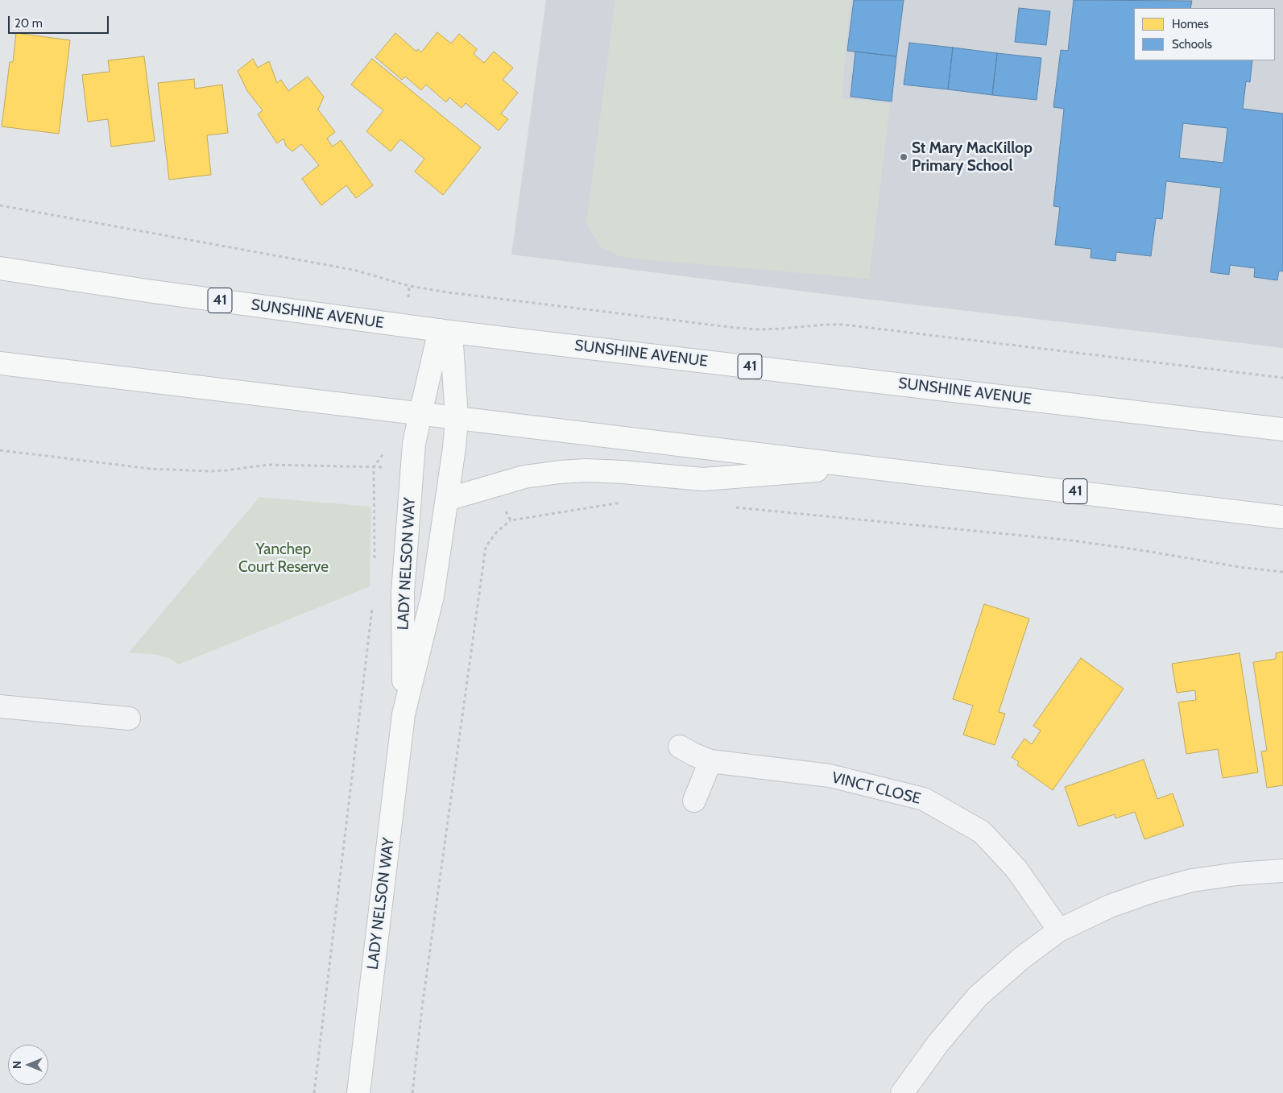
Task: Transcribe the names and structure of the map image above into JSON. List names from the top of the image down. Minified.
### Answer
{"streets":{"main road":["41","SUNSHINE AVENUE","LADY NELSON WAY"],"street":["VINCT CLOSE"]},"crossings":[["41","LADY NELSON WAY"],["SUNSHINE AVENUE","LADY NELSON WAY"]],"parks":["Yanchep Court Reserve"],"places":["St Mary MacKillop Primary School"],"legend":["Homes","Schools"],"scale_bar":"20 m","north":"left"}
